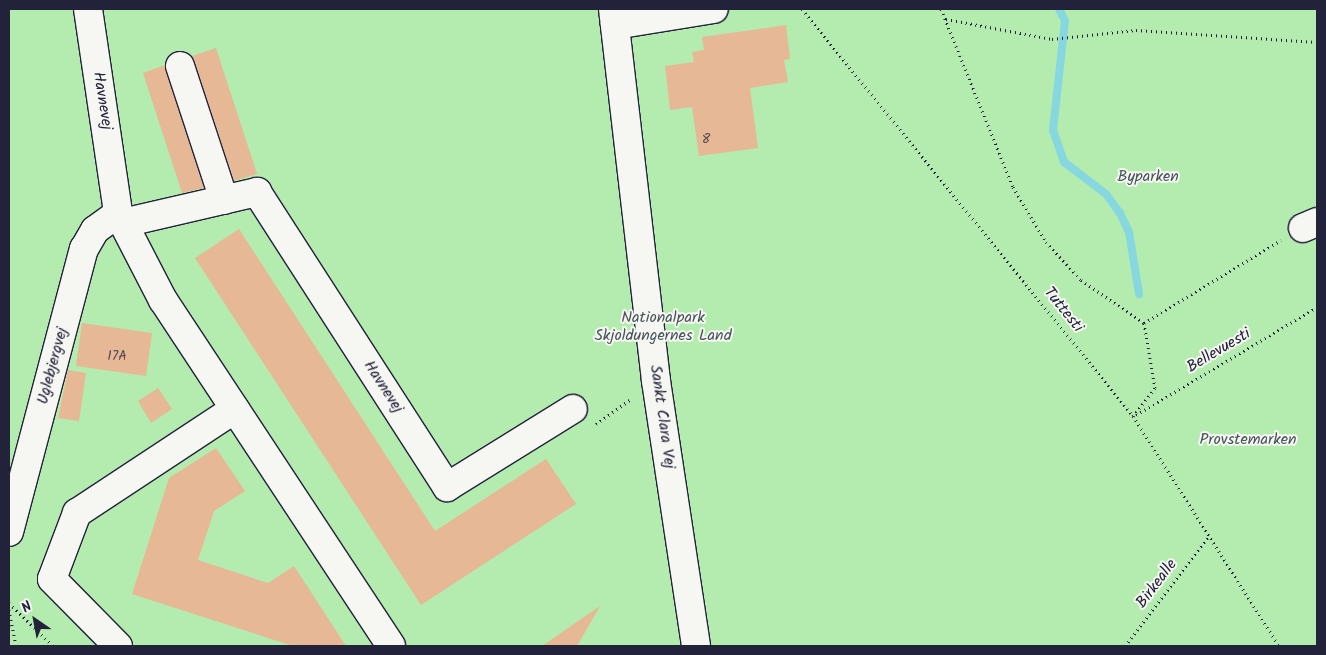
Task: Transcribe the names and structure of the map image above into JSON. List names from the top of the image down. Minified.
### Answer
{"streets":{"street":["Havnevej","Uglebjergvej","Sankt Clara Vej"],"path":["Tuttesti","Bellevuesti","Birkealle"]},"crossings":[["Havnevej","Uglebjergvej"],["Tuttesti","Bellevuesti"],["Tuttesti","Birkealle"]],"parks":["Byparken","Nationalpark Skjoldungernes Land","Provstemarken"],"house_numbers":["8","17A"],"north":"top left"}
